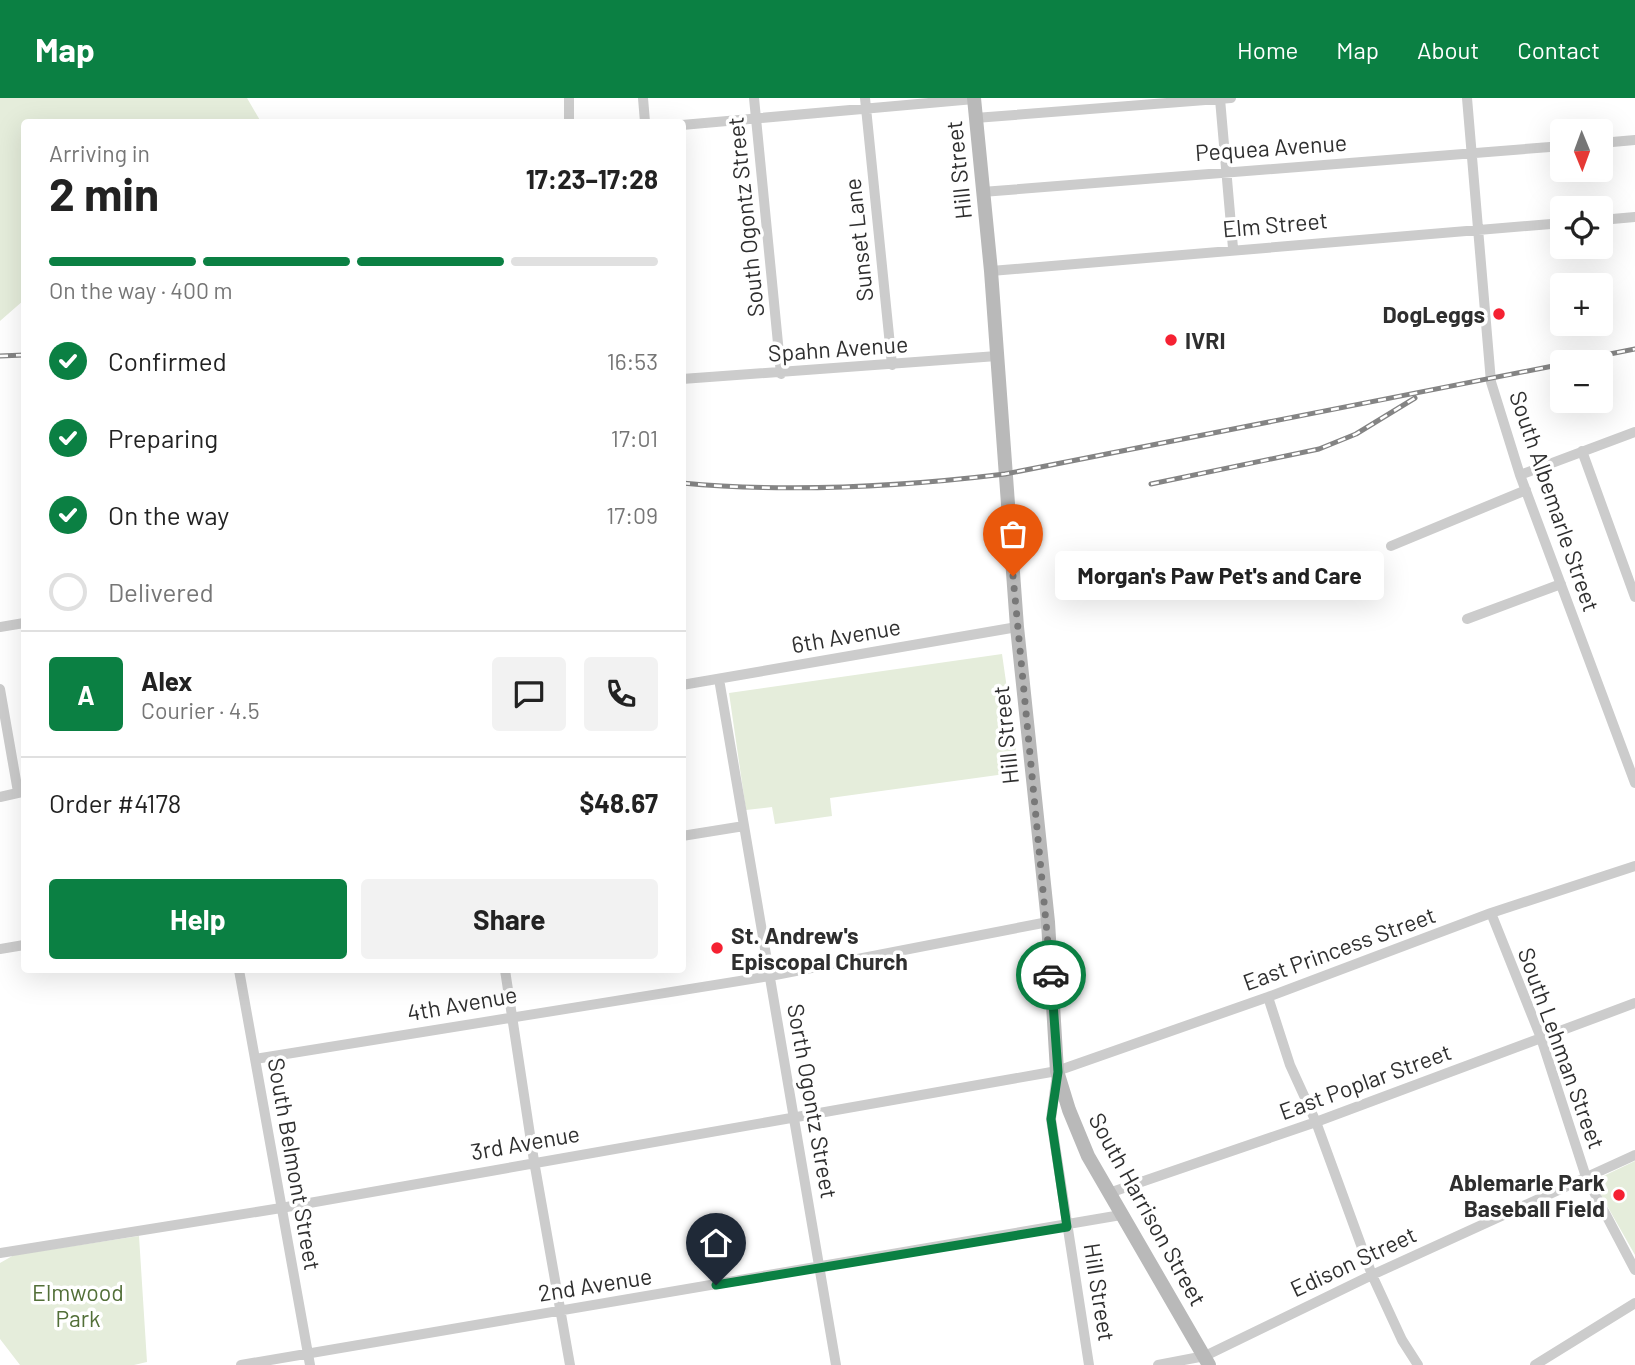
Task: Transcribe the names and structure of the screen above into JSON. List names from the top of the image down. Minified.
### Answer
{"streets":{"main road":["Hill Street","South Harrison Street"],"street":["Pequea Avenue","South Ogontz Street","Elm Street","Sunset Lane","Spahn Avenue","South Albemarle Street","6th Avenue","East Princess Street","4th Avenue","South Lehman Street","East Poplar Street","Sorth Ogontz Street","3rd Avenue","South Belmont Street","Edison Street","2nd Avenue"]},"crossings":[["Pequea Avenue","Hill Street"],["Pequea Avenue","South Albemarle Street"],["Hill Street","Elm Street"],["Hill Street","Spahn Avenue"],["Hill Street","6th Avenue"],["Hill Street","East Princess Street"],["Hill Street","4th Avenue"],["Hill Street","3rd Avenue"],["Hill Street","South Harrison Street"],["Hill Street","2nd Avenue"],["South Ogontz Street","Spahn Avenue"],["Elm Street","South Albemarle Street"],["Sunset Lane","Spahn Avenue"],["6th Avenue","Sorth Ogontz Street"],["East Princess Street","South Lehman Street"],["East Princess Street","3rd Avenue"],["East Princess Street","South Harrison Street"],["4th Avenue","Sorth Ogontz Street"],["4th Avenue","South Belmont Street"],["South Lehman Street","East Poplar Street"],["South Lehman Street","Edison Street"],["East Poplar Street","South Harrison Street"],["Sorth Ogontz Street","3rd Avenue"],["Sorth Ogontz Street","2nd Avenue"],["3rd Avenue","South Belmont Street"],["3rd Avenue","South Harrison Street"],["South Belmont Street","2nd Avenue"],["South Harrison Street","Edison Street"],["South Harrison Street","2nd Avenue"]],"parks":["Elmwood Park"],"places":["DogLeggs","IVRI","Morgan's Paw Pet's and Care","St. Andrew's Episcopal Church","Ablemarle Park Baseball Field"],"north":"bottom","page":{"header":"Map","nav":["Home","Map","About","Contact"],"map_buttons":["+","−"],"heading":["2 min","Arriving in","17:23–17:28"],"panel":["Alex","Courier · 4.5","Order #4178","$48.67"],"bar":"On the way · 400 m","list":[["Confirmed","16:53"],["Preparing","17:01"],["On the way","17:09"],"Delivered"],"bubble":"Morgan's Paw Pet's and Care","round":"A","buttons":["Help","Share"]}}
